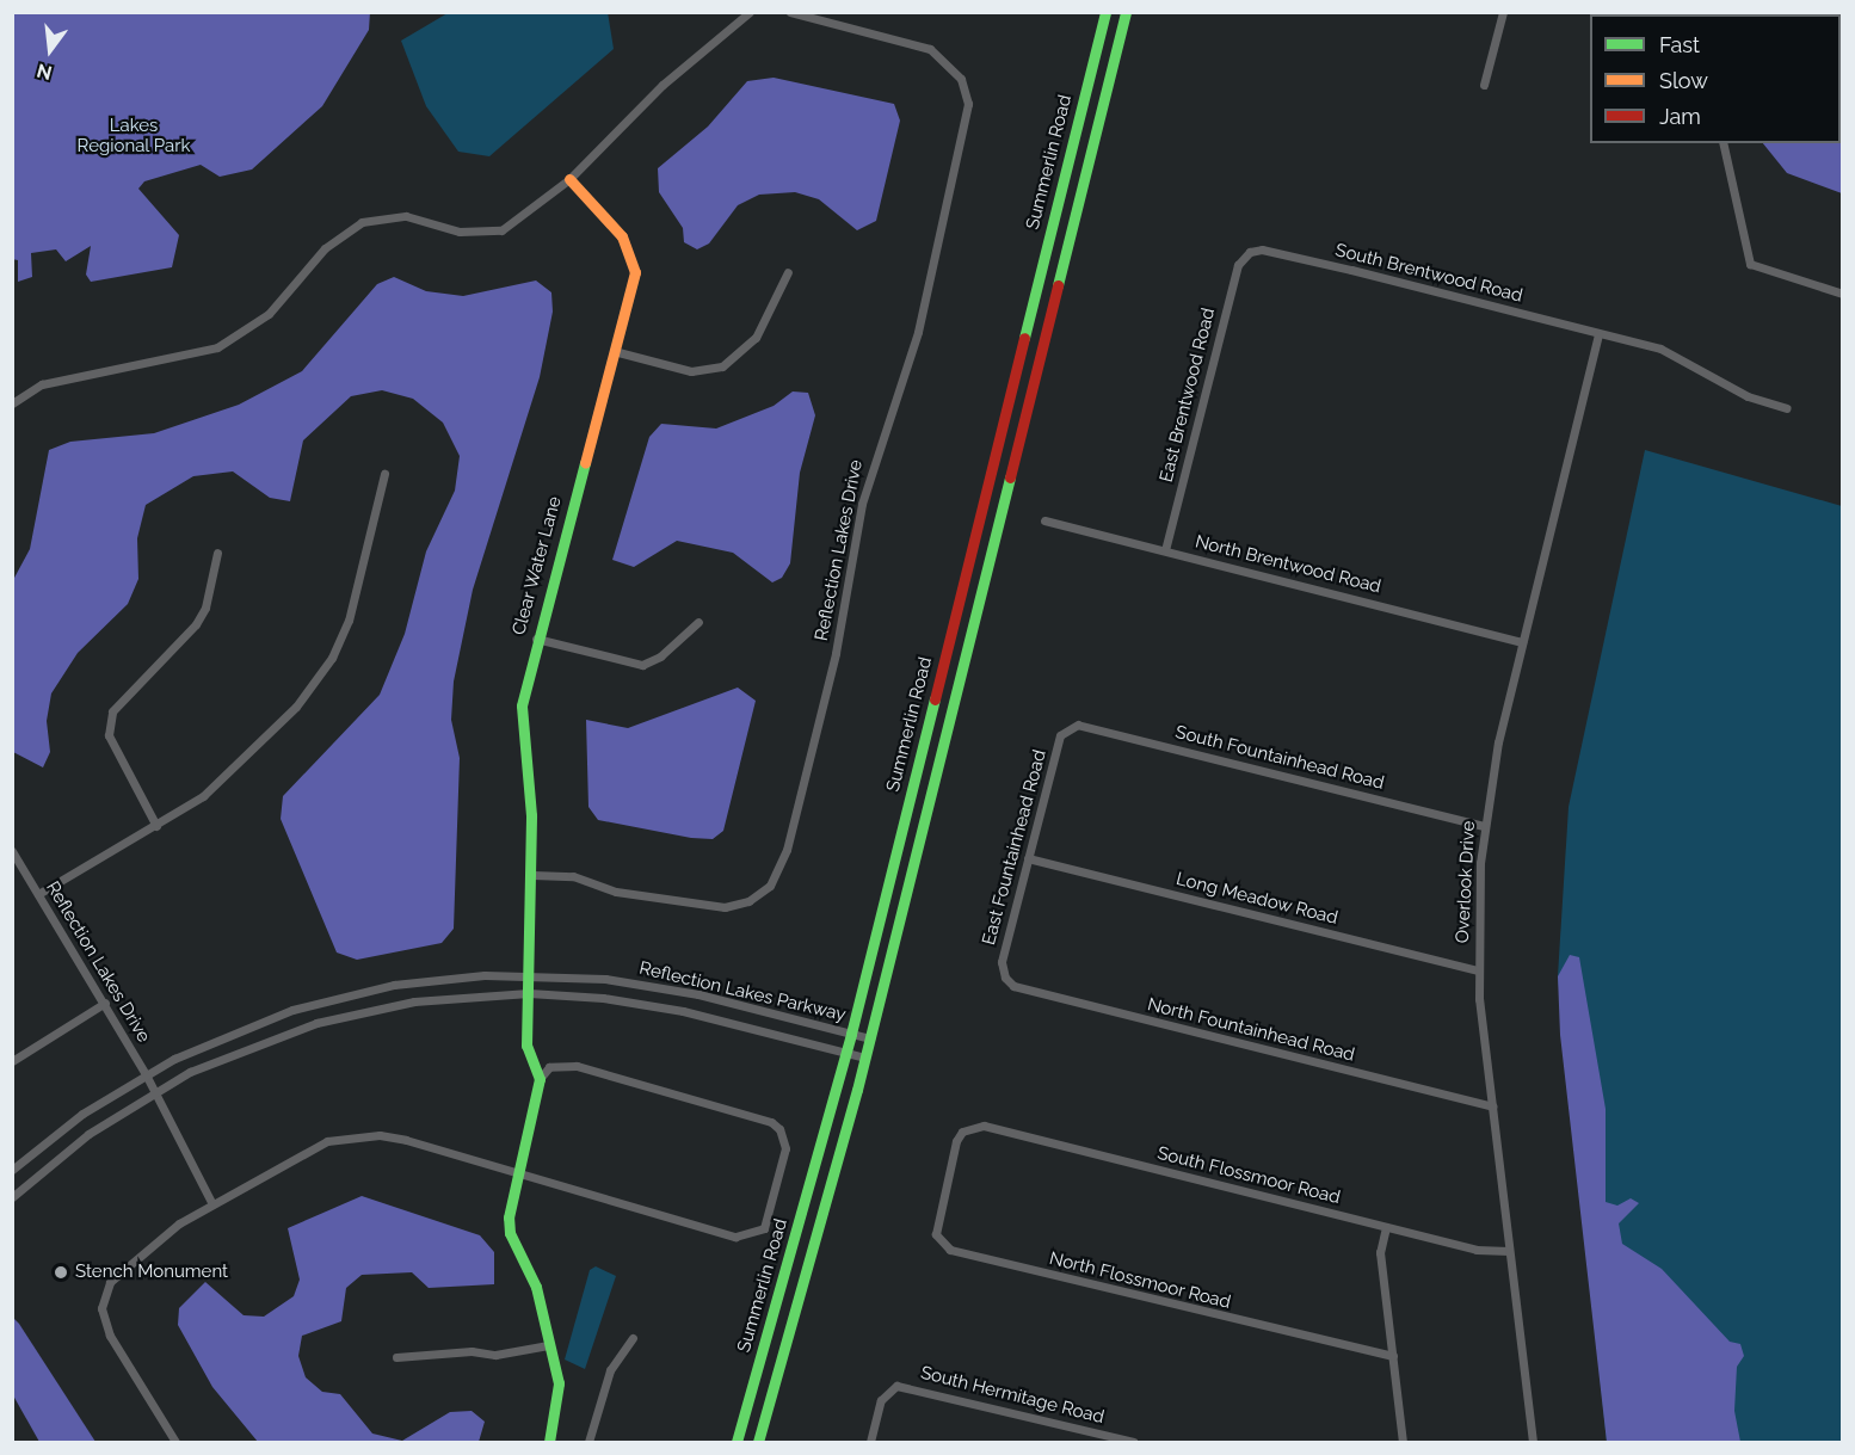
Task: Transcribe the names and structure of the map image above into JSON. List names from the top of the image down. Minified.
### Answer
{"streets":{"main road":["Summerlin Road","Clear Water Lane"],"street":["South Brentwood Road","East Brentwood Road","Reflection Lakes Drive","North Brentwood Road","South Fountainhead Road","East Fountainhead Road","Overlook Drive","Long Meadow Road","Reflection Lakes Parkway","North Fountainhead Road","South Flossmoor Road","North Flossmoor Road","South Hermitage Road"]},"crossings":[["Summerlin Road","Reflection Lakes Parkway"],["South Brentwood Road","East Brentwood Road"],["South Brentwood Road","Overlook Drive"],["East Brentwood Road","North Brentwood Road"],["Reflection Lakes Drive","Clear Water Lane"],["Reflection Lakes Drive","Reflection Lakes Parkway"],["North Brentwood Road","Overlook Drive"],["Clear Water Lane","Reflection Lakes Parkway"],["South Fountainhead Road","East Fountainhead Road"],["South Fountainhead Road","Overlook Drive"],["East Fountainhead Road","Long Meadow Road"],["East Fountainhead Road","North Fountainhead Road"],["Overlook Drive","Long Meadow Road"],["Overlook Drive","North Fountainhead Road"],["Overlook Drive","South Flossmoor Road"],["South Flossmoor Road","North Flossmoor Road"]],"parks":["Lakes Regional Park"],"places":["Stench Monument"],"legend":["Fast","Slow","Jam"],"north":"bottom"}
